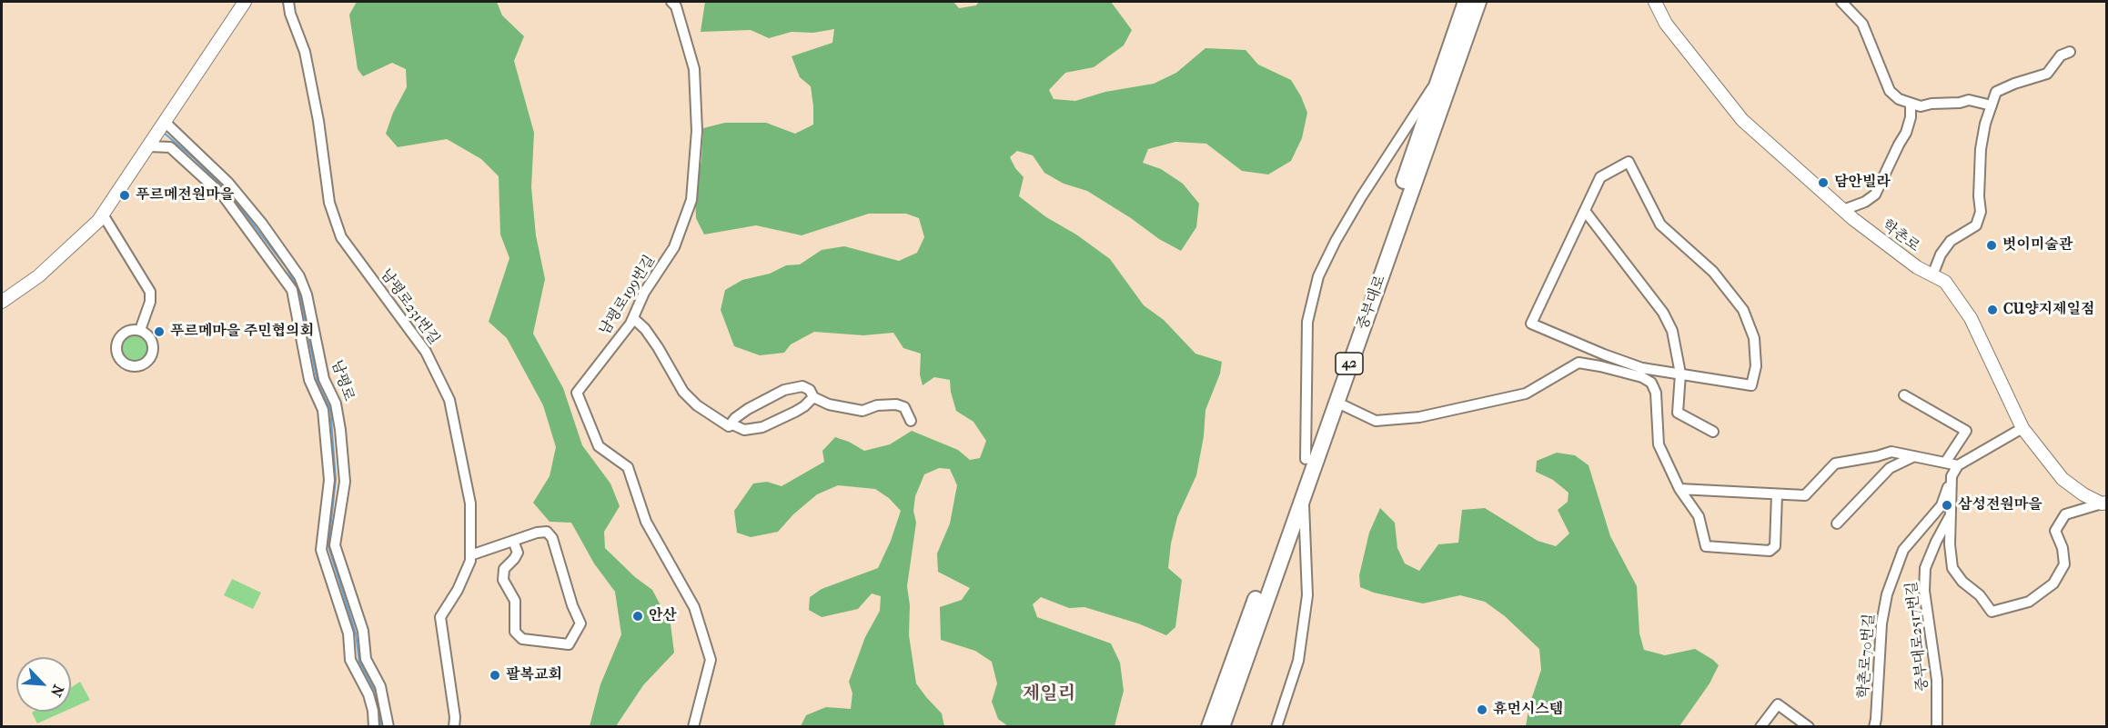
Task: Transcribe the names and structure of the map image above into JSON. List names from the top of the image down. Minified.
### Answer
{"streets":{"main road":["중부대로","42"],"street":["학촌로","남평로199번길","남평로231번길","남평로","중부대로2517번길","학촌로70번길"]},"crossings":[["학촌로","학촌로70번길"],["중부대로2517번길","학촌로70번길"]],"districts":["제일리"],"places":["담안빌라","푸르메전원마을","벗이미술관","CU양지제일점","푸르메마을 주민협의회","삼성전원마을","안산","팔복교회","휴먼시스템"],"north":"bottom right"}
